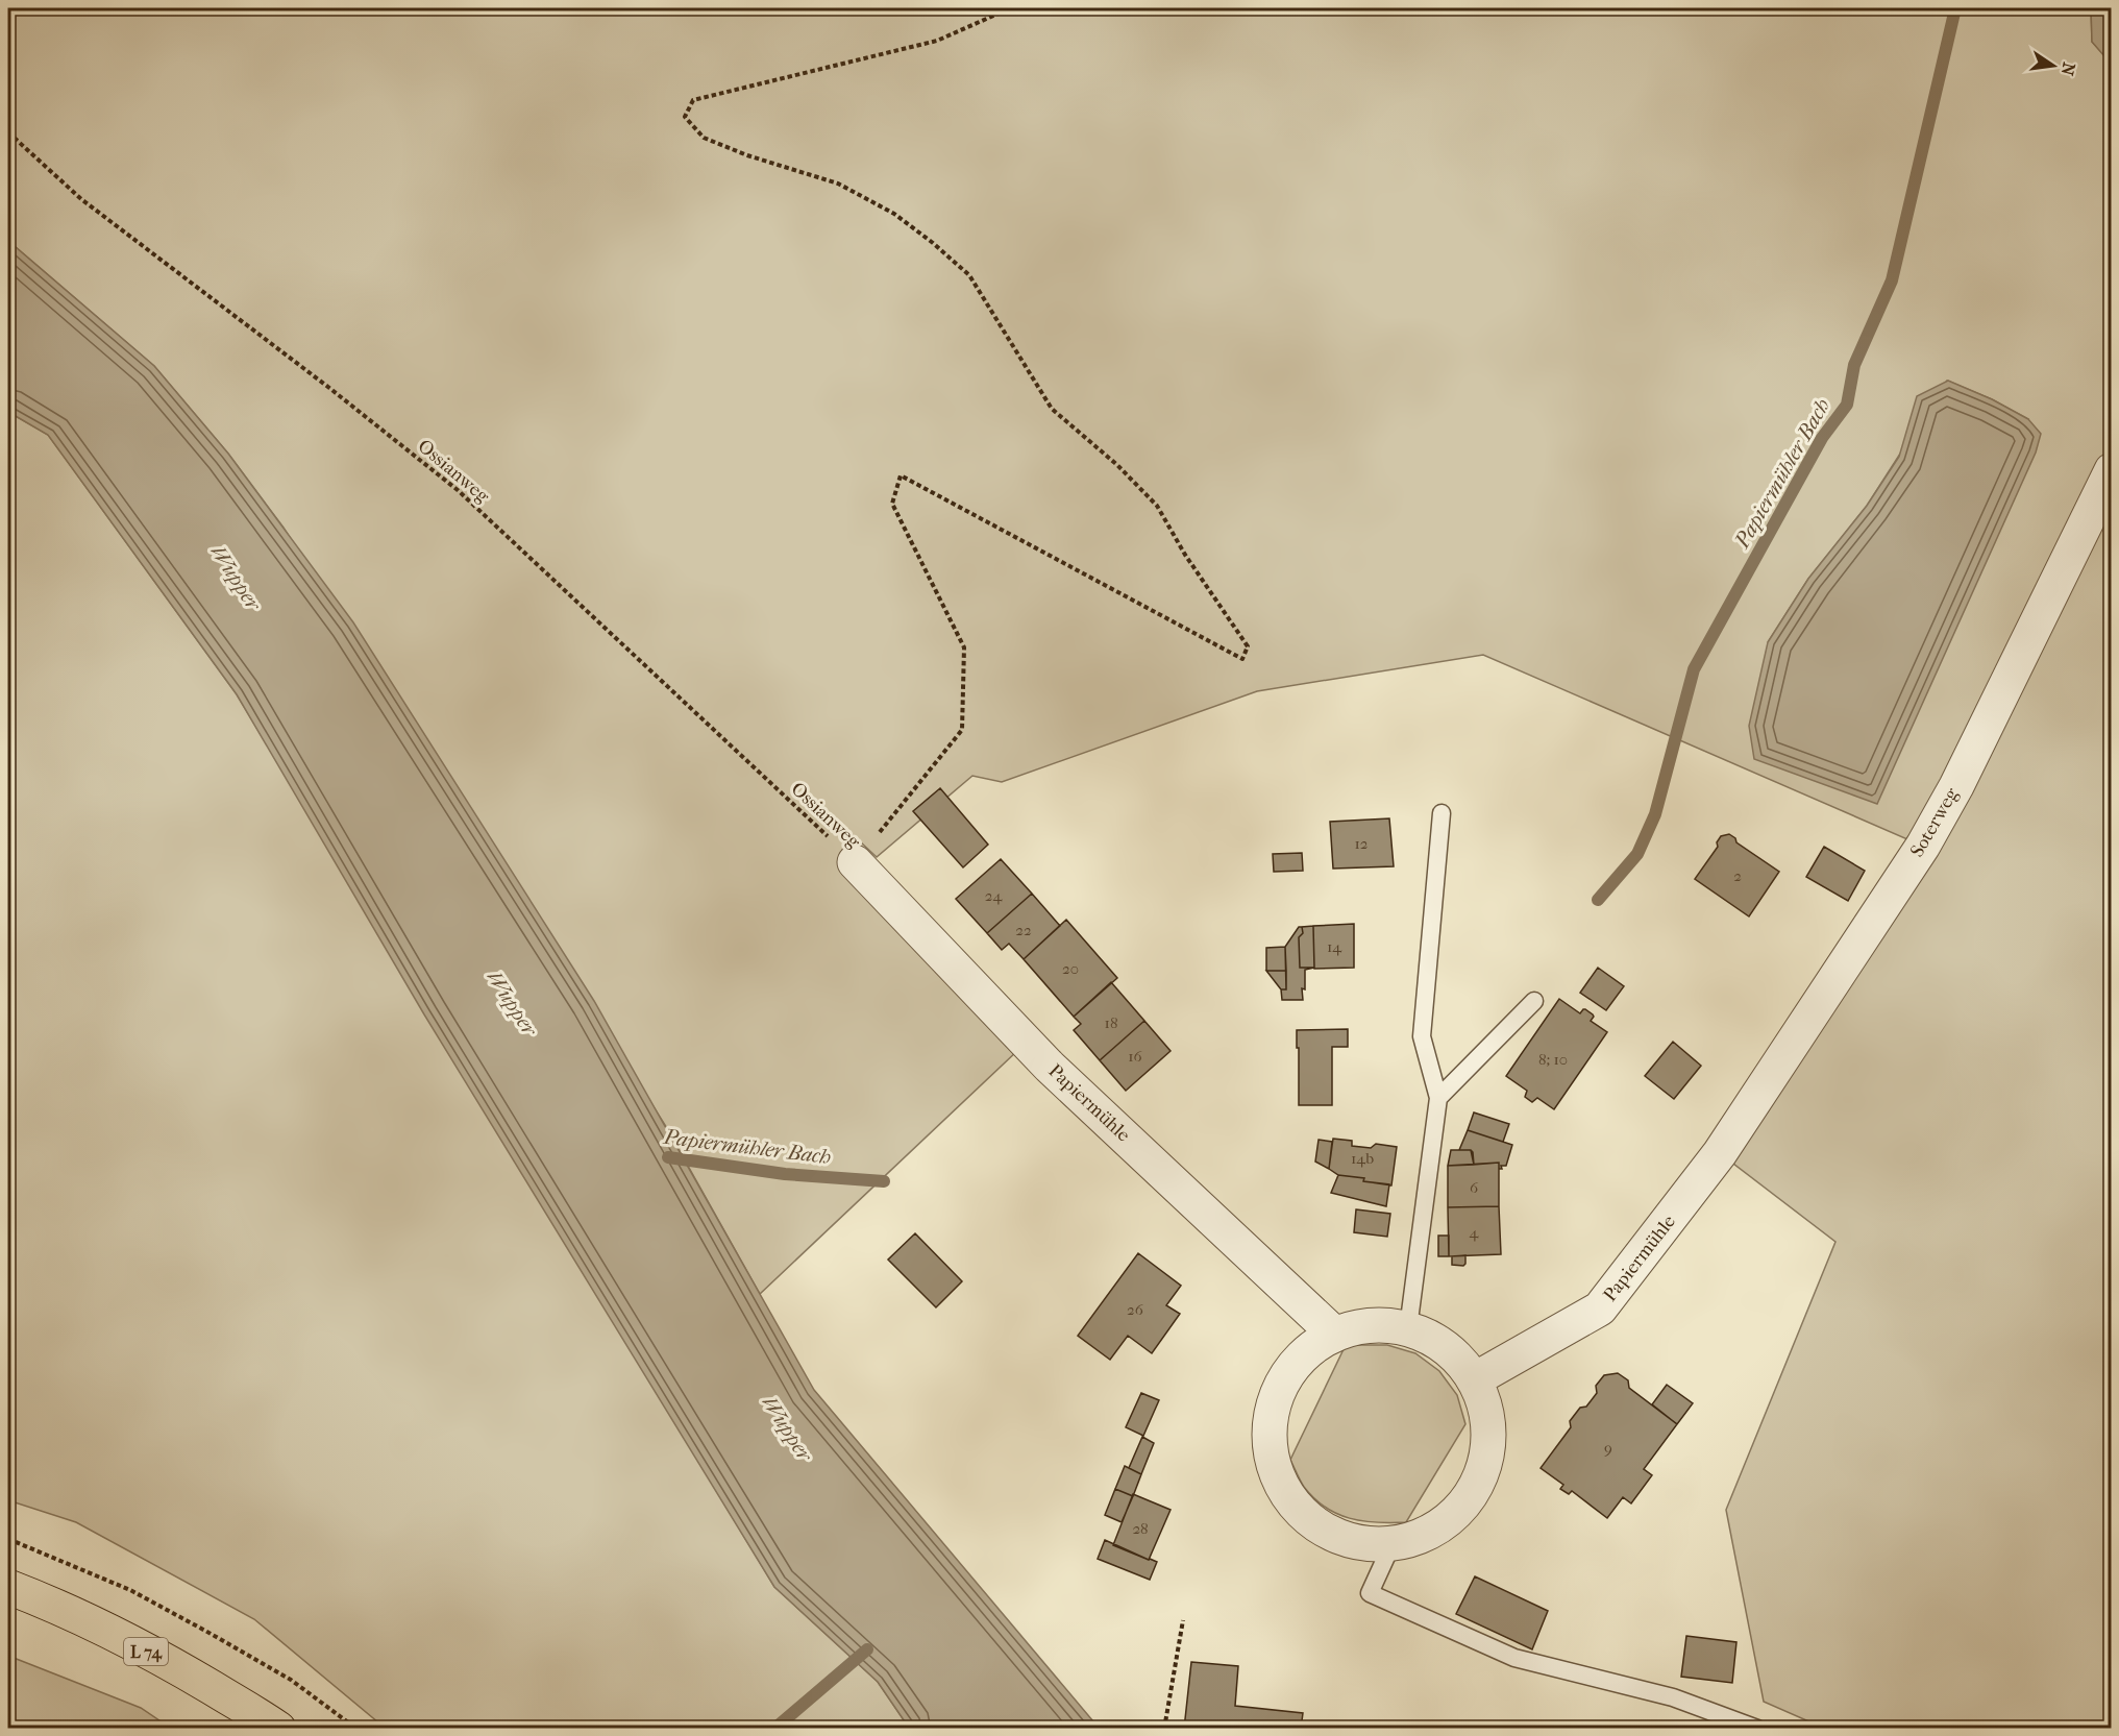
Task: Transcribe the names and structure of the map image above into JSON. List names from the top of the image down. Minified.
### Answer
{"streets":{"main road":["L 74"],"street":["Soterweg","Papiermühle"],"path":["Ossianweg"]},"crossings":[["Ossianweg","Papiermühle"],["Soterweg","Papiermühle"]],"water":["Papiermühler Bach","Wupper"],"house_numbers":["12","2","24","22","14","20","18","16","8; 10","14b","6","4","26","9","28"],"north":"right"}
